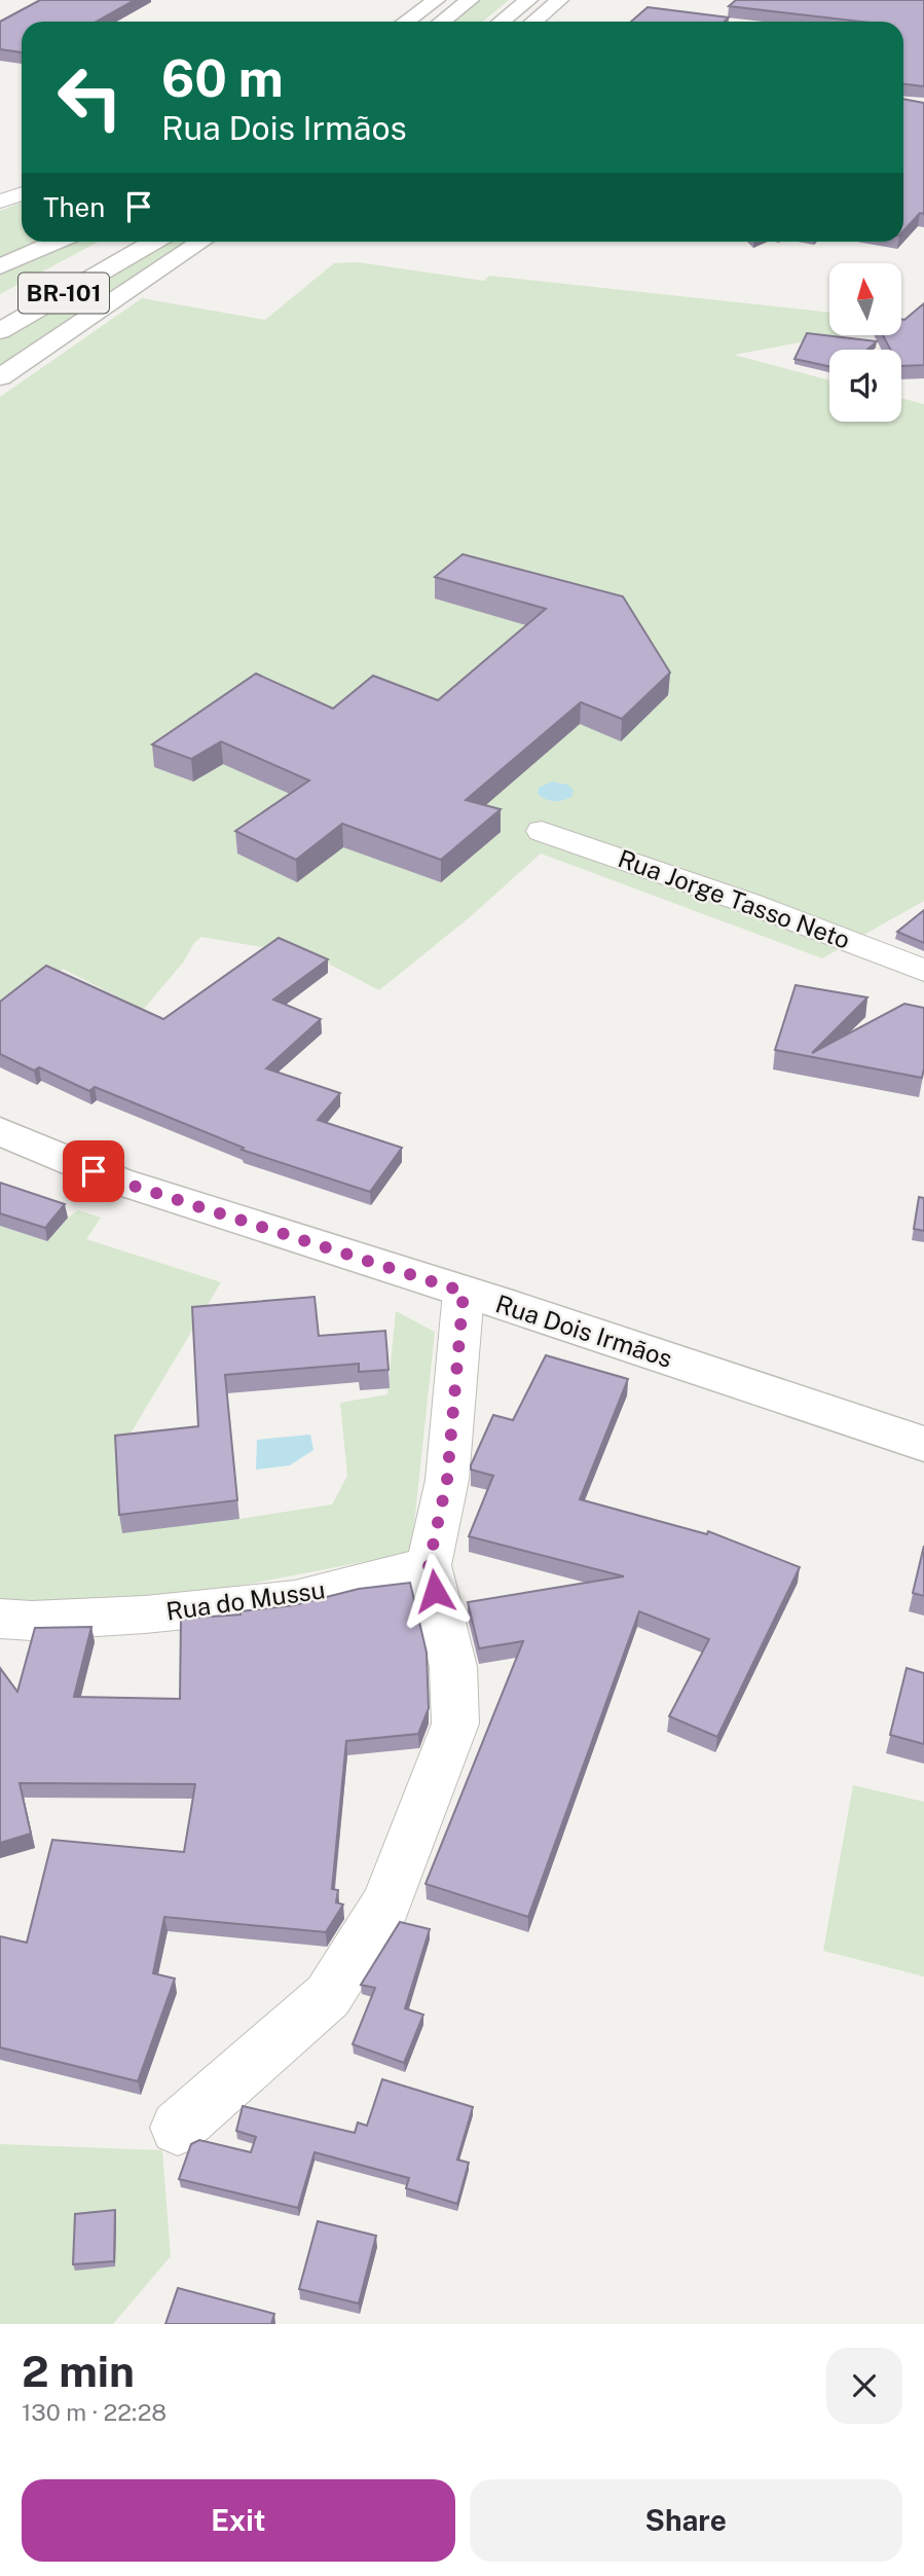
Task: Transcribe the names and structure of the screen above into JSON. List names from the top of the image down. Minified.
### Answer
{"streets":{"main road":["BR-101","Rua Dois Irmãos"],"street":["Rua Jorge Tasso Neto","Rua do Mussu"]},"north":"top","page":{"turn":["60 m","Rua Dois Irmãos"],"then":"Then","heading":["2 min","130 m · 22:28"],"buttons":["Exit","Share"]}}
